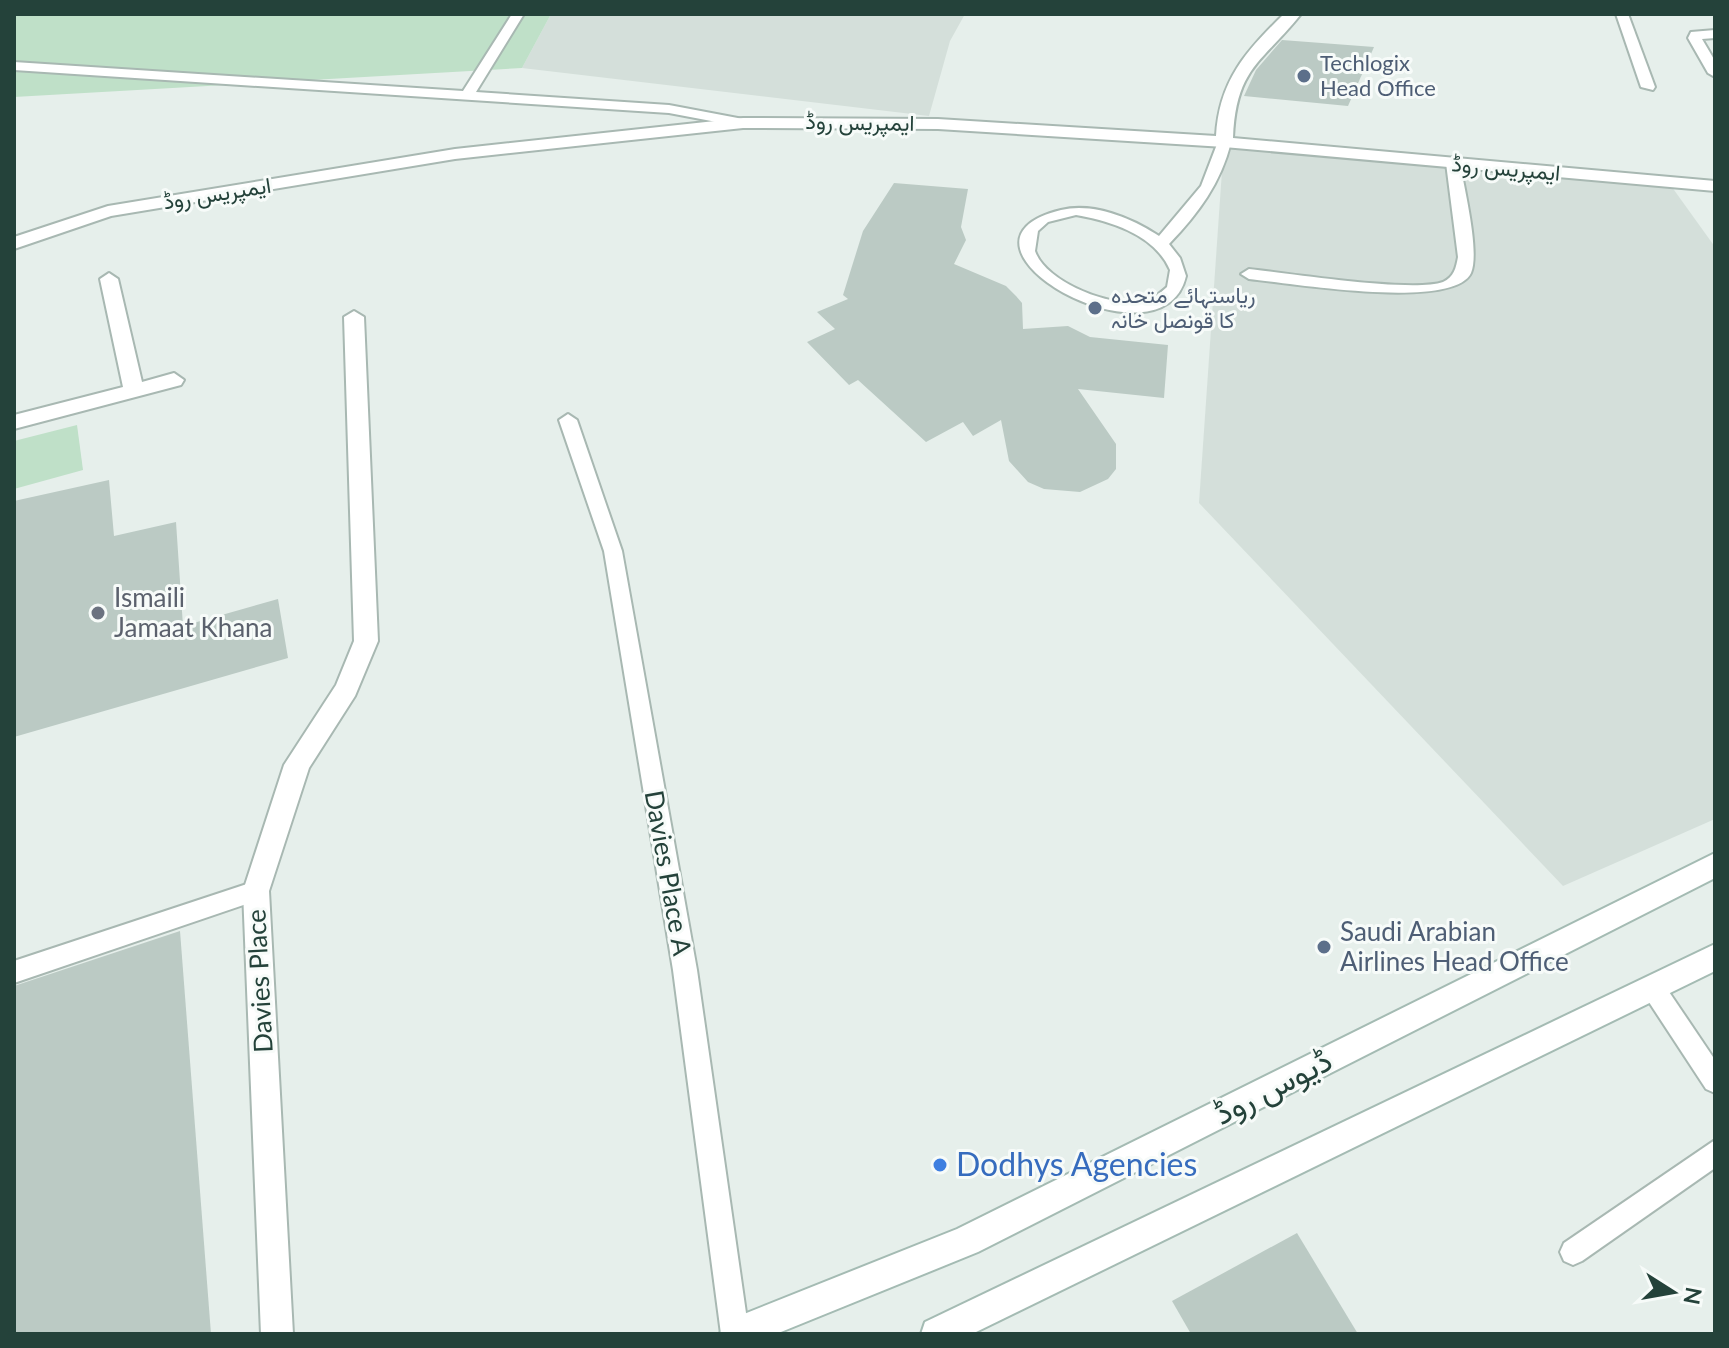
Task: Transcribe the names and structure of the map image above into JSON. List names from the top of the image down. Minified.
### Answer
{"streets":{"street":["ایمپریس روڈ","Davies Place","ڈیوس روڈ"],"lane":["Davies Place A"]},"crossings":[["Davies Place A","ڈیوس روڈ"]],"places":["Techlogix Head Office","ریاستہائے متحدہ کا قونصل خانہ","Ismaili Jamaat Khana","Saudi Arabian Airlines Head Office","Dodhys Agencies"],"north":"right"}
